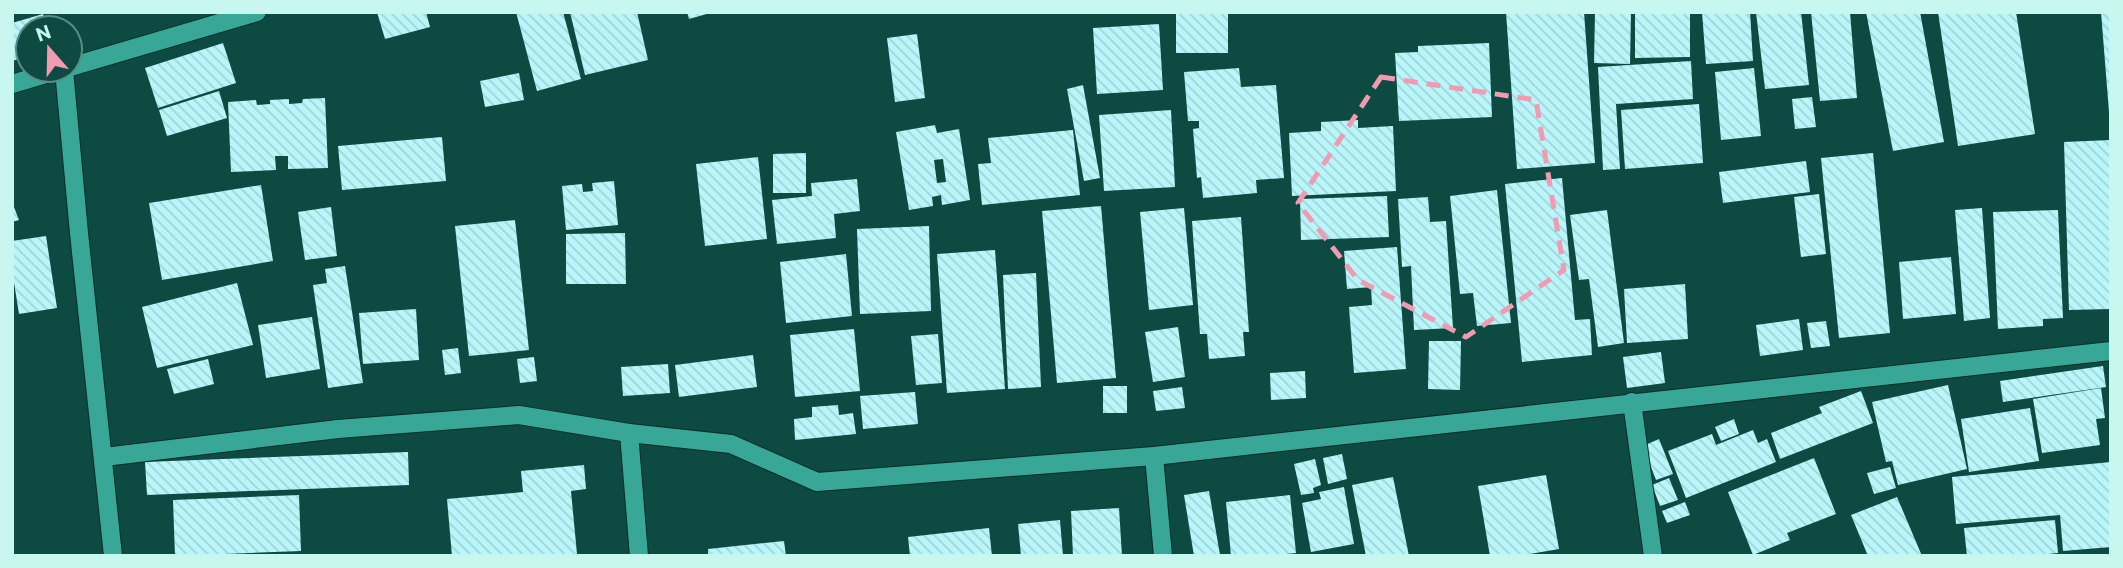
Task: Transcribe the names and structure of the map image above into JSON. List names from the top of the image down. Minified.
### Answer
{"north":"top"}
